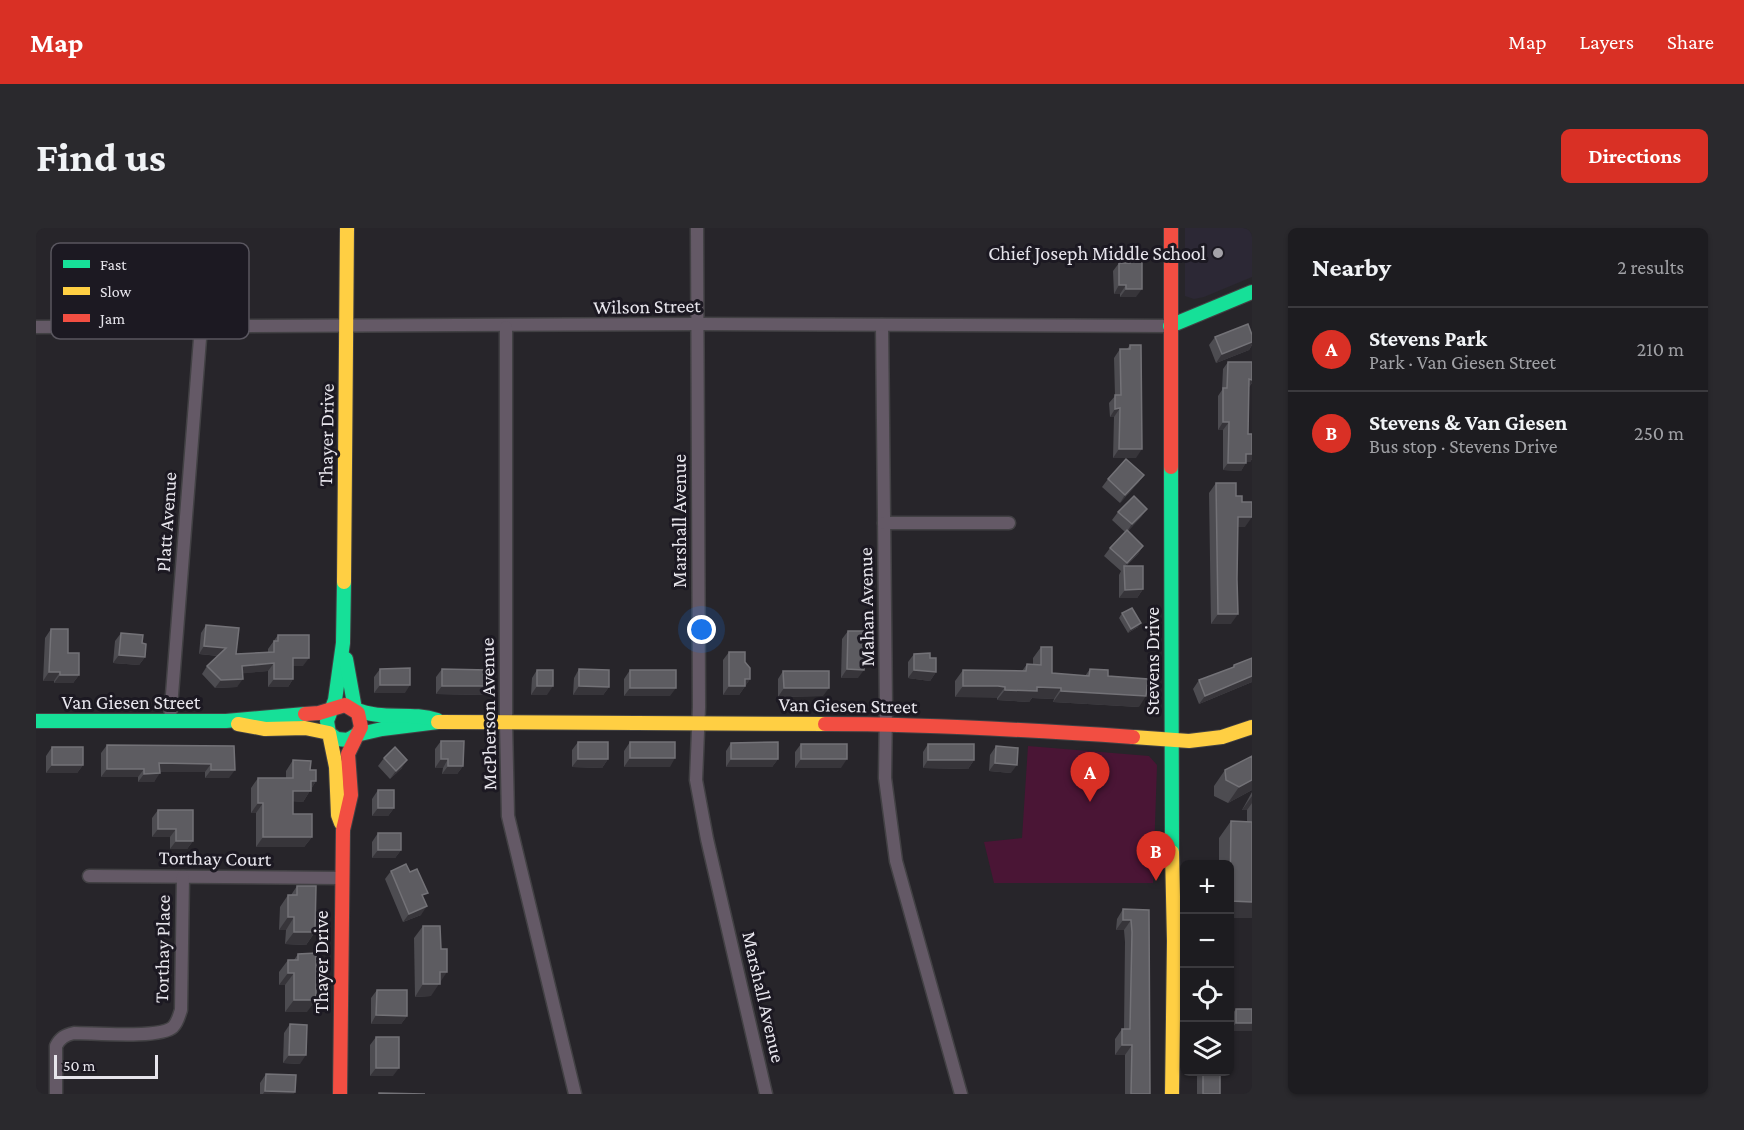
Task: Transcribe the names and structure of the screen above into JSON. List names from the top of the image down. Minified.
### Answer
{"streets":{"main road":["Wilson Street","Thayer Drive","Stevens Drive","Van Giesen Street"],"street":["Marshall Avenue","Platt Avenue","Mahan Avenue","McPherson Avenue","Torthay Court","Torthay Place"]},"crossings":[["Wilson Street","Thayer Drive"],["Wilson Street","Marshall Avenue"],["Wilson Street","Mahan Avenue"],["Wilson Street","Stevens Drive"],["Wilson Street","McPherson Avenue"],["Thayer Drive","Van Giesen Street"],["Thayer Drive","Torthay Court"],["Marshall Avenue","Van Giesen Street"],["Platt Avenue","Van Giesen Street"],["Mahan Avenue","Van Giesen Street"],["Stevens Drive","Van Giesen Street"],["Van Giesen Street","McPherson Avenue"],["Torthay Court","Torthay Place"]],"places":["Chief Joseph Middle School"],"legend":["Fast","Slow","Jam"],"scale_bar":"50 m","page":{"header":"Map","nav":["Map","Layers","Share"],"buttons":"Directions","title":"Find us","heading":["Nearby","2 results"],"list":[{"mark":"A","name":"Stevens Park","note":"Park · Van Giesen Street","value":"210 m"},{"mark":"B","name":"Stevens & Van Giesen","note":"Bus stop · Stevens Drive","value":"250 m"}],"pins":["A","B"],"map_buttons":["+","−"],"scale":"50 m"}}
